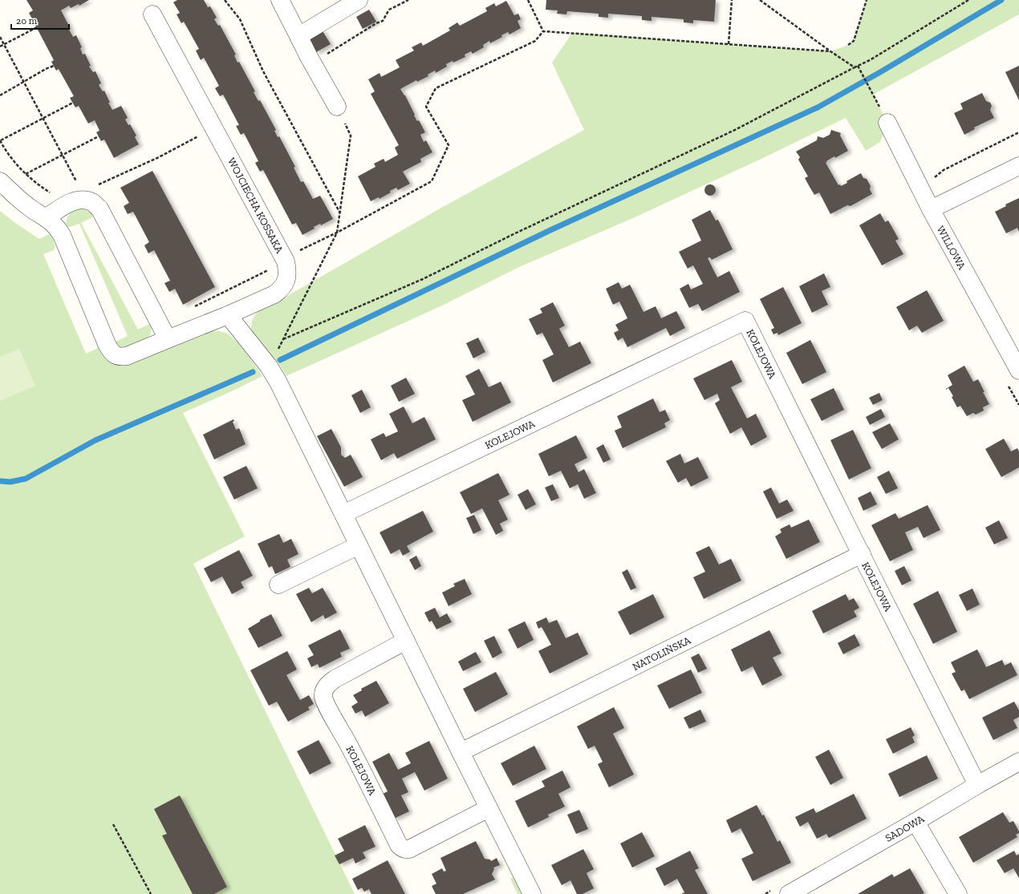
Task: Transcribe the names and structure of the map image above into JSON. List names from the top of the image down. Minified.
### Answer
{"streets":{"street":["WOJCIECHA KOSSAKA","WILLOWA","KOLEJOWA","NATOLIŃSKA","SADOWA"]},"crossings":[["KOLEJOWA","NATOLIŃSKA"],["KOLEJOWA","SADOWA"]],"scale_bar":"20 m"}
